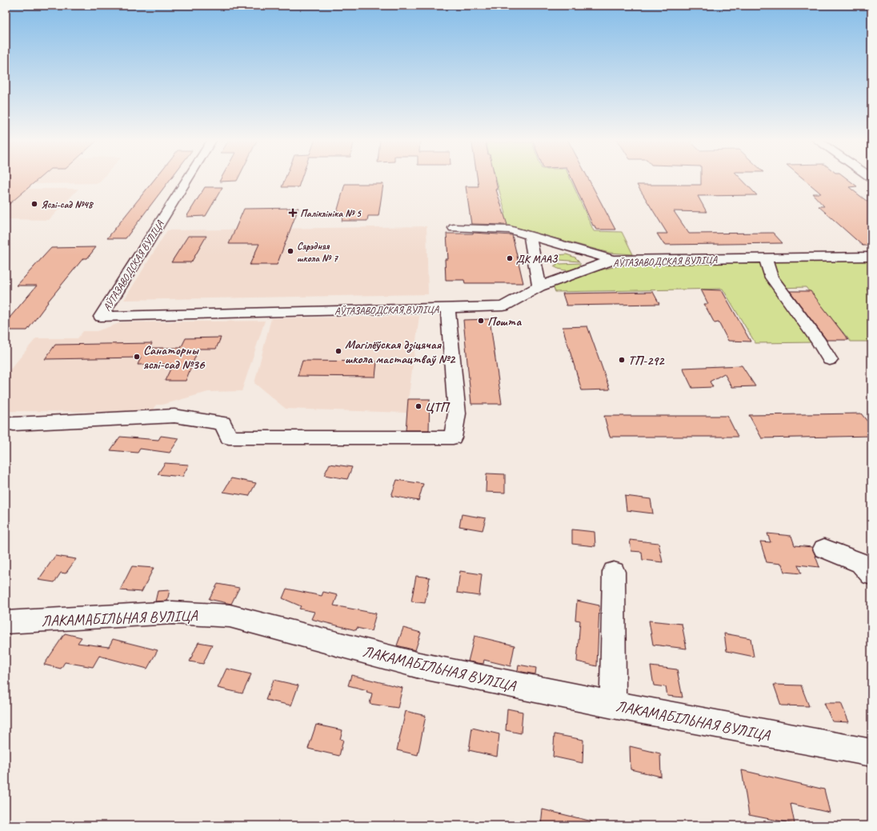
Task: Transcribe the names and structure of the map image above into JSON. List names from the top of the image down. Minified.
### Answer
{"streets":{"street":["АЎТАЗАВОДСКАЯ ВУЛІЦА","ЛАКАМАБІЛЬНАЯ ВУЛІЦА"]},"places":{"other":["Яслі-сад №48","Сярэдняя школа № 7","ДК МААЗ","Пошта","Магілёўская дзіцячая школа мастацтваў №2","Санаторны яслі-сад №36","ТП-292","ЦТП"],"health":["Паліклініка № 5"]}}
